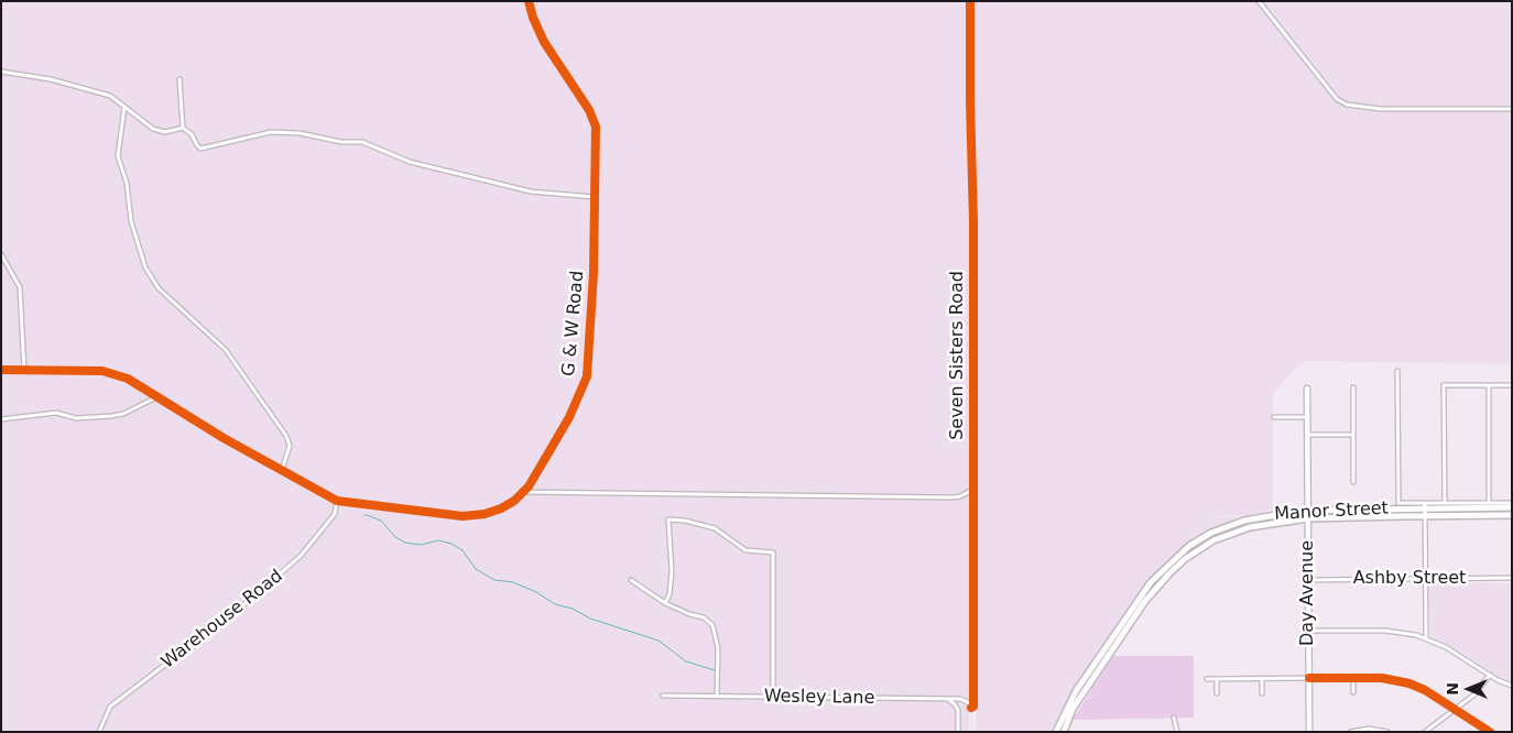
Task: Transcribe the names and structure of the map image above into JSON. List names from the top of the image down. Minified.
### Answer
{"streets":{"main road":["Manor Street"],"street":["G & W Road","Seven Sisters Road","Ashby Street","Day Avenue","Warehouse Road","Wesley Lane"]},"crossings":[["G & W Road","Warehouse Road"],["Seven Sisters Road","Wesley Lane"],["Manor Street","Day Avenue"],["Ashby Street","Day Avenue"]],"north":"left"}
